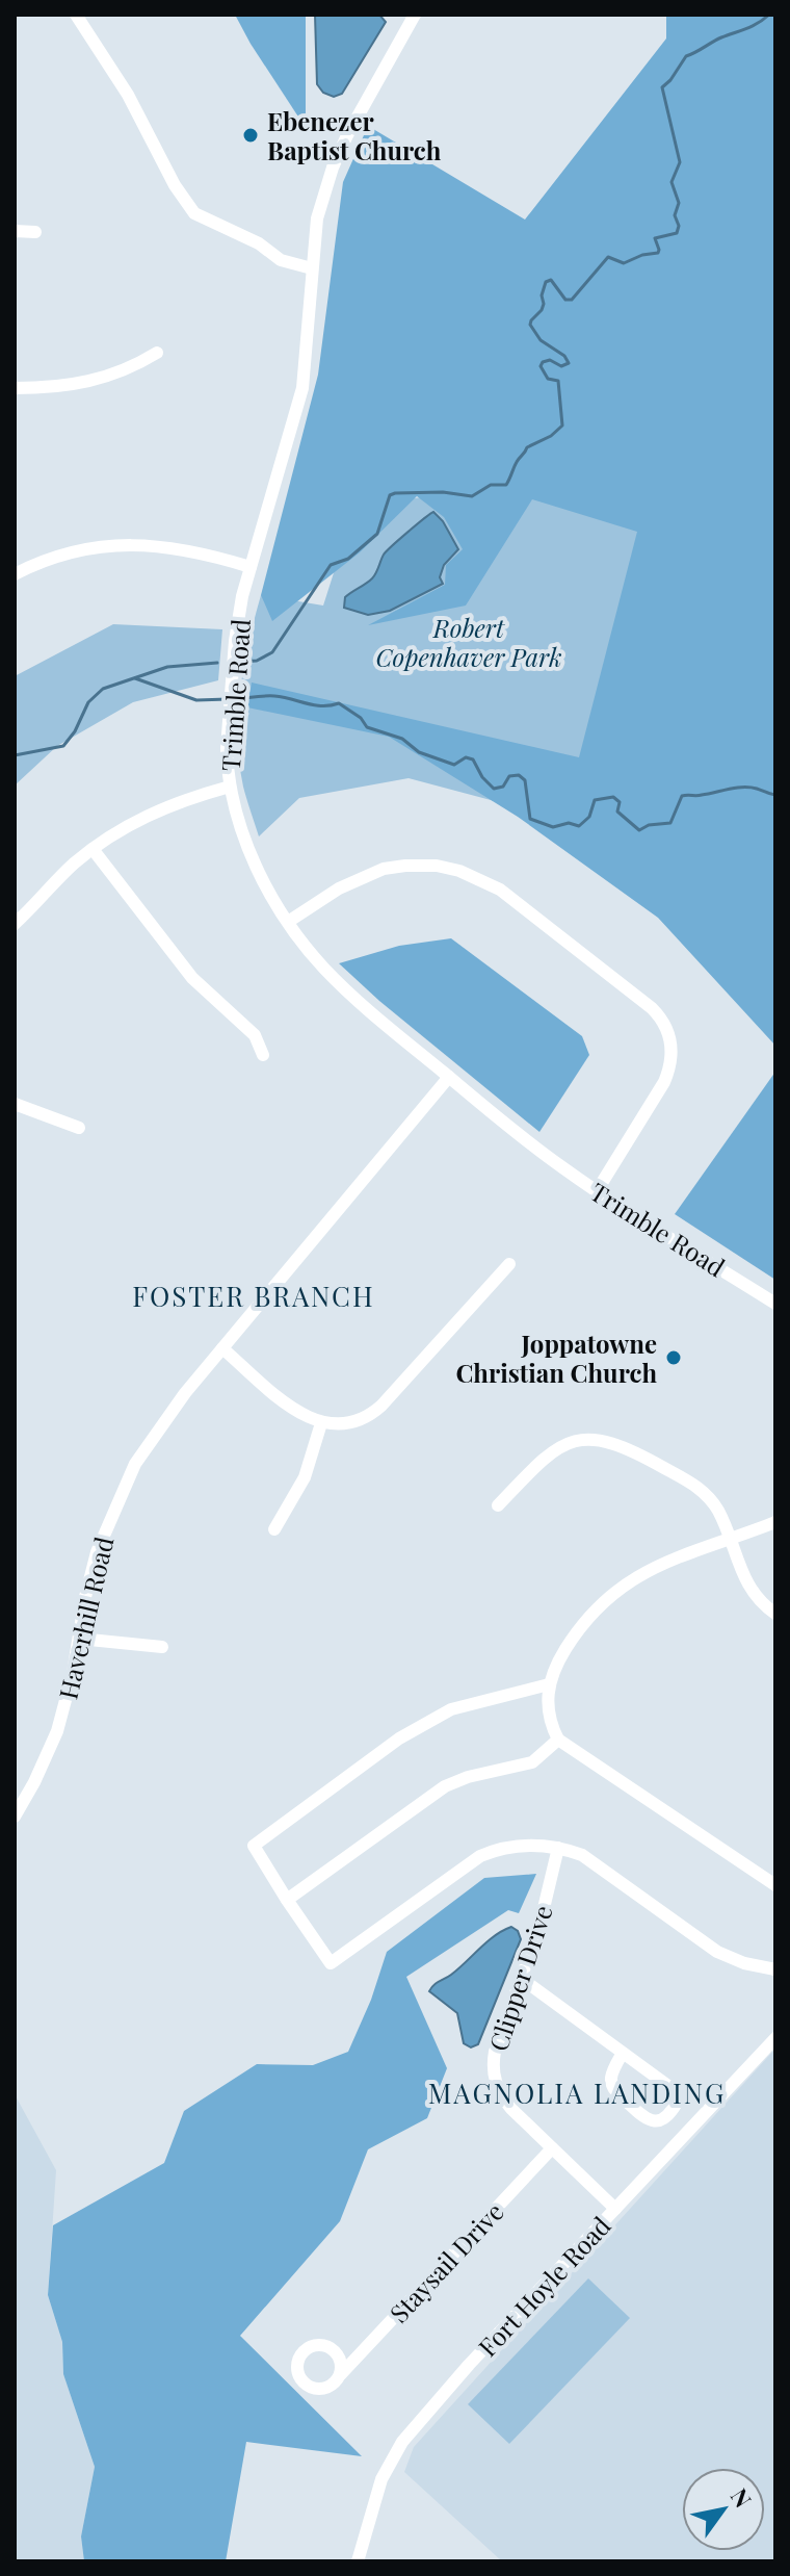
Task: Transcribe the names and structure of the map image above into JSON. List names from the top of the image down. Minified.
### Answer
{"streets":{"street":["Trimble Road","Haverhill Road","Clipper Drive","Staysail Drive","Fort Hoyle Road"]},"crossings":[["Trimble Road","Haverhill Road"],["Clipper Drive","Staysail Drive"],["Clipper Drive","Fort Hoyle Road"]],"districts":["FOSTER BRANCH","MAGNOLIA LANDING"],"parks":["Robert Copenhaver Park"],"places":["Ebenezer Baptist Church","Joppatowne Christian Church"],"north":"top right"}
